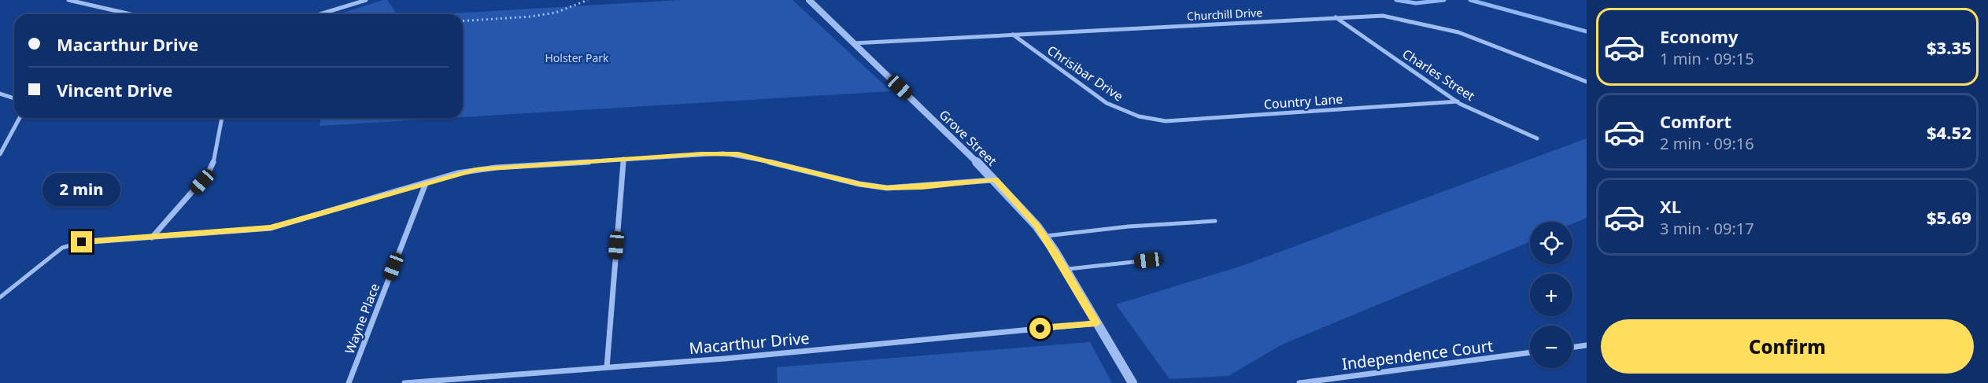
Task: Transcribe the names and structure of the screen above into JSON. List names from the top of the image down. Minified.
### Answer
{"streets":{"street":["Churchill Drive","Chrisibar Drive","Charles Street","Country Lane","Grove Street","Wayne Place","Macarthur Drive","Independence Court"]},"crossings":[["Churchill Drive","Chrisibar Drive"],["Churchill Drive","Charles Street"],["Churchill Drive","Grove Street"],["Chrisibar Drive","Country Lane"],["Charles Street","Country Lane"],["Grove Street","Macarthur Drive"]],"parks":["Holster Park"],"page":{"list":[{"name":"Economy","note":"1 min · 09:15","value":"$3.35"},{"name":"Comfort","note":"2 min · 09:16","value":"$4.52"},{"name":"XL","note":"3 min · 09:17","value":"$5.69"}],"banner":["Macarthur Drive","Vincent Drive"],"bubble":"2 min","map_buttons":["+","−"],"buttons":"Confirm"}}
